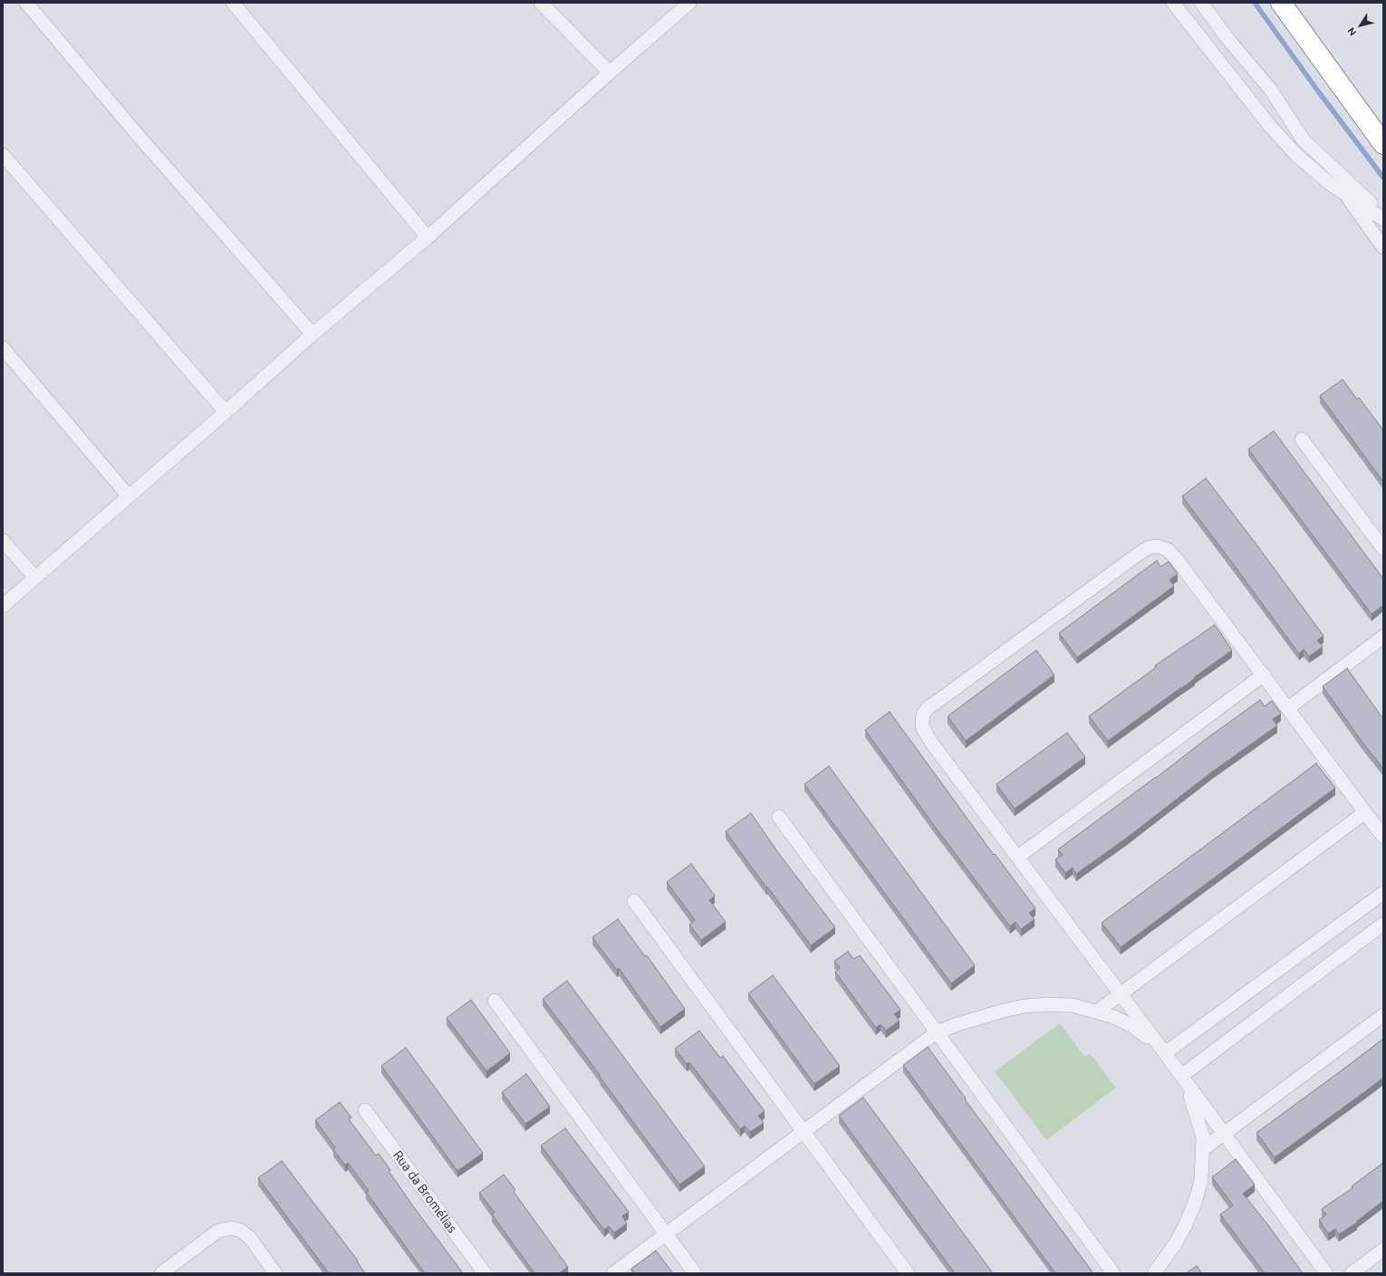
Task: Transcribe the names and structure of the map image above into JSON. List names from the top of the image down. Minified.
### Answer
{"streets":{"street":["Rua da Bromélias"]},"north":"bottom left"}
